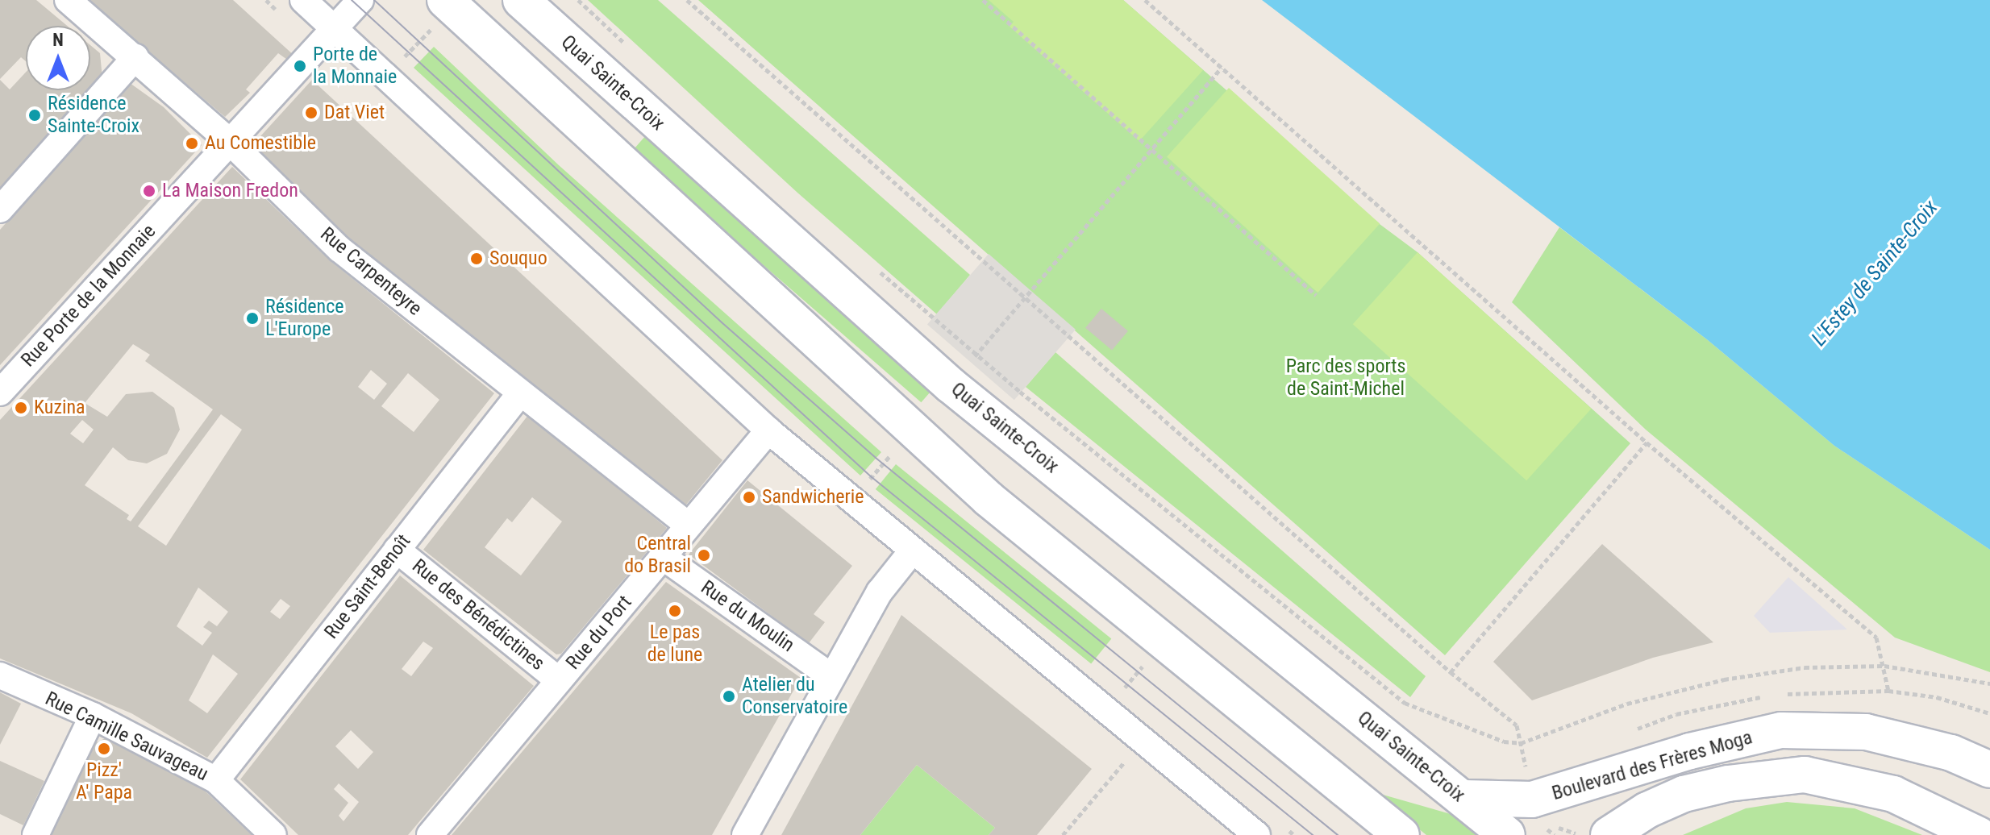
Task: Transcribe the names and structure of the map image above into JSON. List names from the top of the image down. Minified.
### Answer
{"streets":{"main road":["Quai Sainte-Croix","Boulevard des Frères Moga"],"street":["Rue Carpenteyre","Rue Porte de la Monnaie","Rue Saint-Benoît","Rue des Bénédictines","Rue du Moulin","Rue du Port","Rue Camille Sauvageau"]},"crossings":[["Quai Sainte-Croix","Boulevard des Frères Moga"],["Rue Carpenteyre","Rue Porte de la Monnaie"],["Rue Carpenteyre","Rue Saint-Benoît"],["Rue Carpenteyre","Rue du Port"],["Rue Saint-Benoît","Rue des Bénédictines"],["Rue Saint-Benoît","Rue Camille Sauvageau"],["Rue des Bénédictines","Rue du Port"],["Rue du Moulin","Rue du Port"]],"water":["L'Estey de Sainte-Croix"],"parks":["Parc des sports de Saint-Michel"],"places":["Porte de la Monnaie","Dat Viet","Résidence Sainte-Croix","Au Comestible","La Maison Fredon","Souquo","Résidence L'Europe","Kuzina","Sandwicherie","Central do Brasil","Le pas de lune","Atelier du Conservatoire","Pizz' A' Papa"],"north":"top"}
